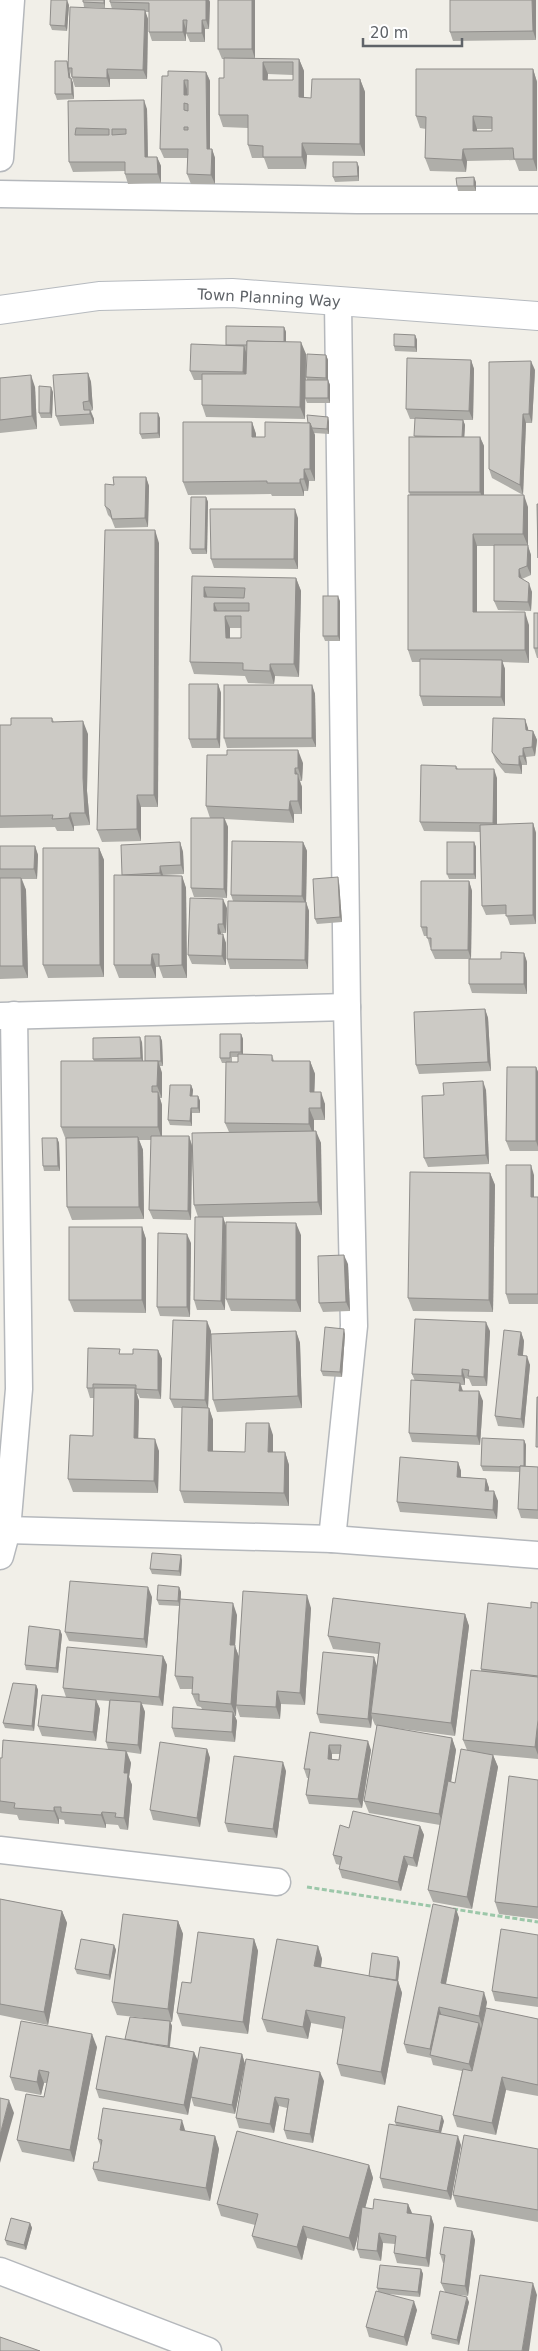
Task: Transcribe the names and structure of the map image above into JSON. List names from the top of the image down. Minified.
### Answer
{"streets":{"main road":["Town Planning Way"]},"scale_bar":"20 m"}
